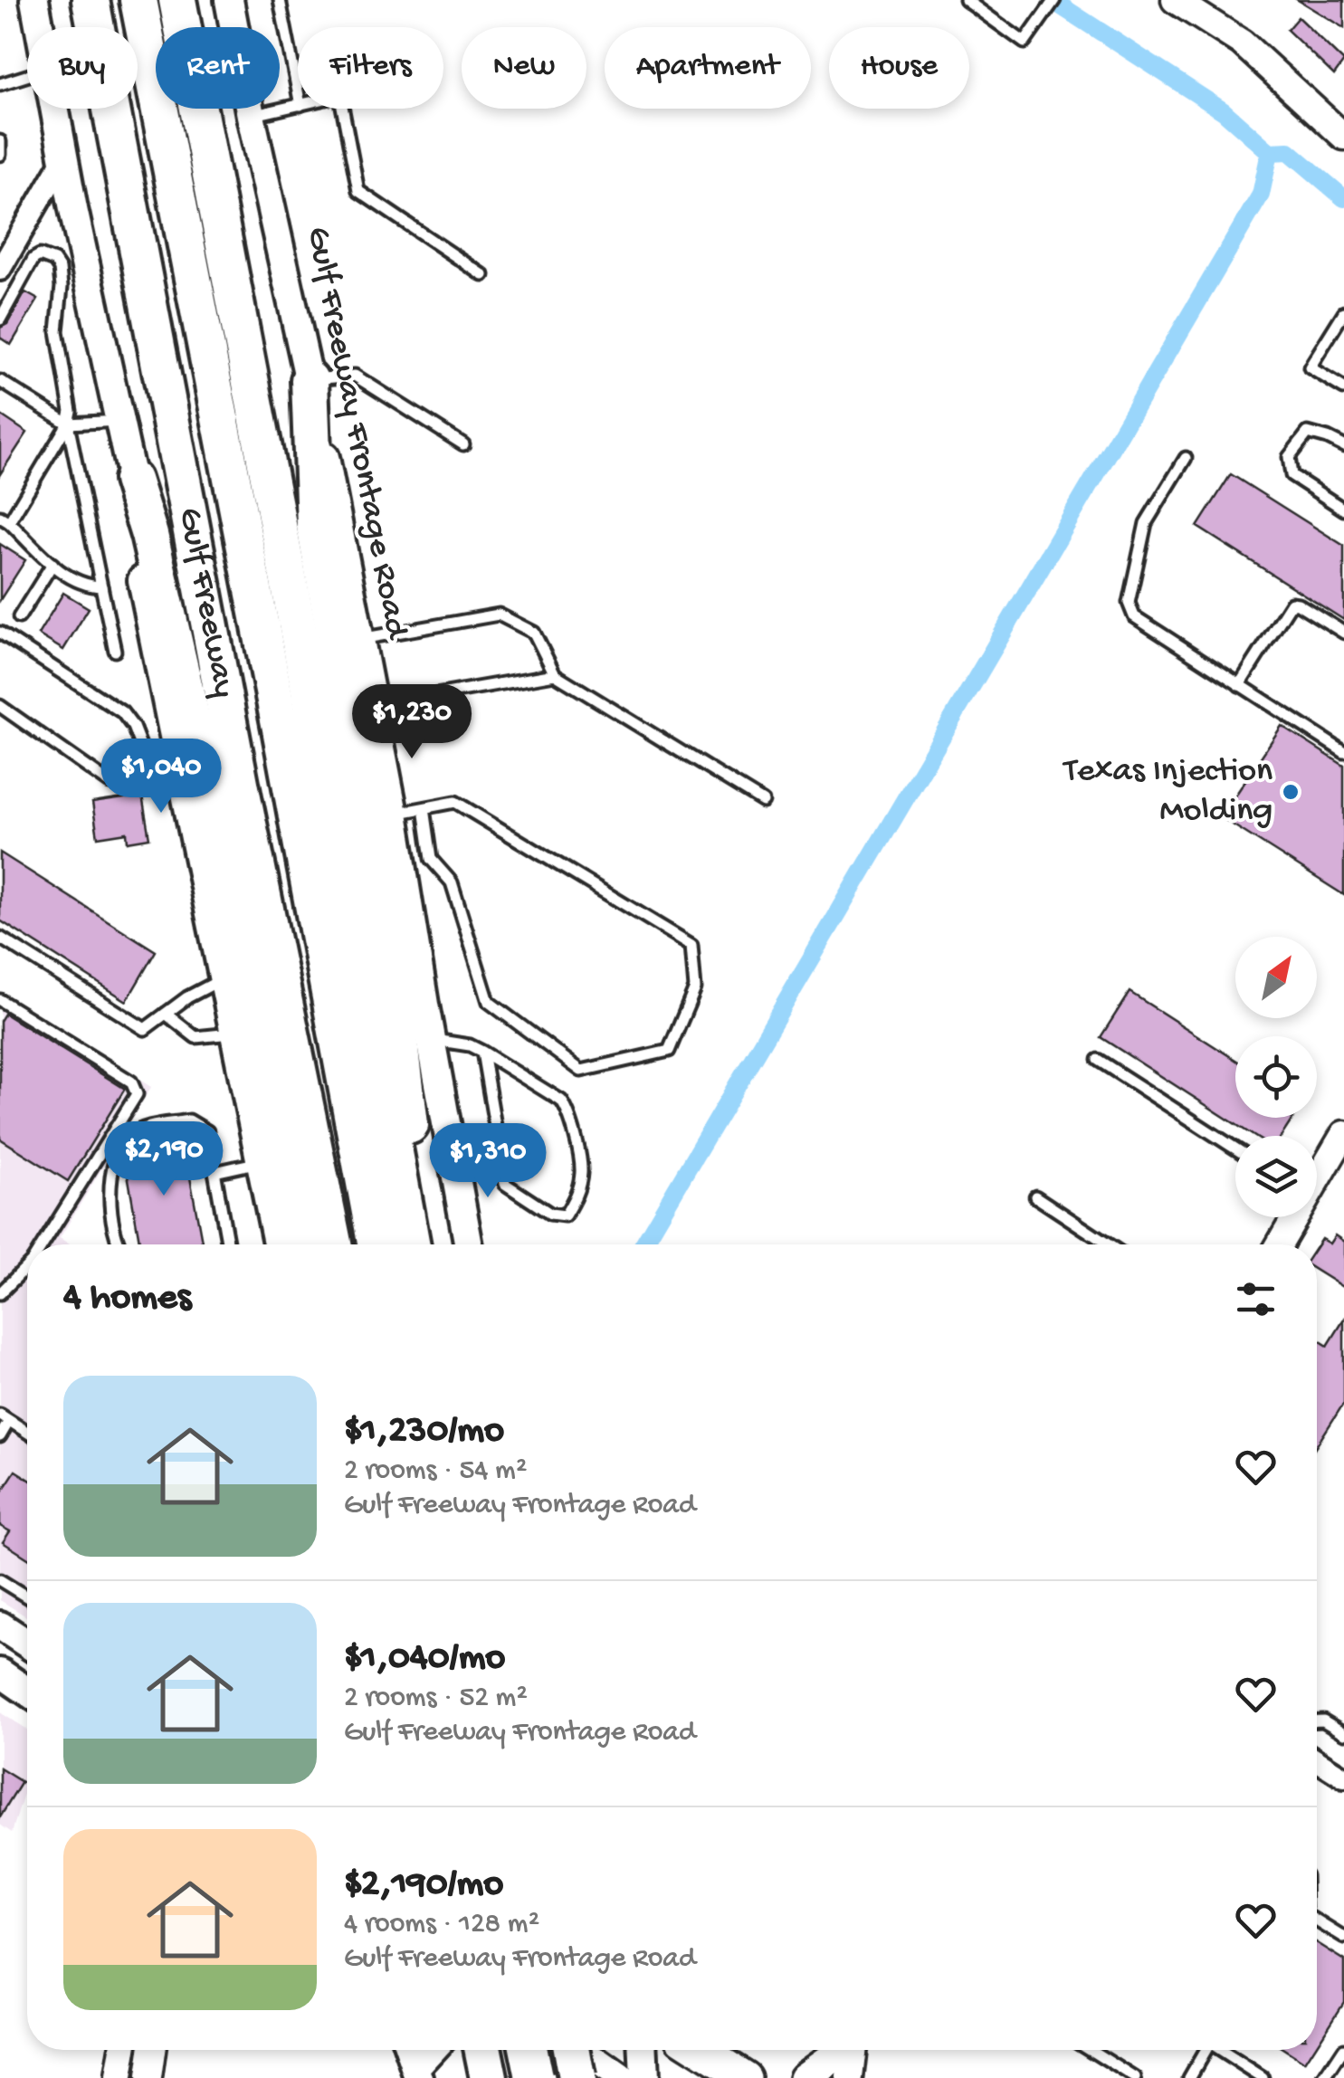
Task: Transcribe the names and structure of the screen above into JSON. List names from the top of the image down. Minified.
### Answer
{"streets":{"highway":["Gulf Freeway"],"main road":["Gulf Freeway Frontage Road"]},"places":["Texas Injection Molding"],"north":"top right","page":{"chip":["Buy","Rent","Filters","New","Apartment","House"],"price":["$1,230","$1,040","$2,190","$1,310"],"heading":"4 homes","list":[{"name":"$1,230/mo","note":"2 rooms · 54 m² · Gulf Freeway Frontage Road"},{"name":"$1,040/mo","note":"2 rooms · 52 m² · Gulf Freeway Frontage Road"},{"name":"$2,190/mo","note":"4 rooms · 128 m² · Gulf Freeway Frontage Road"}]}}
